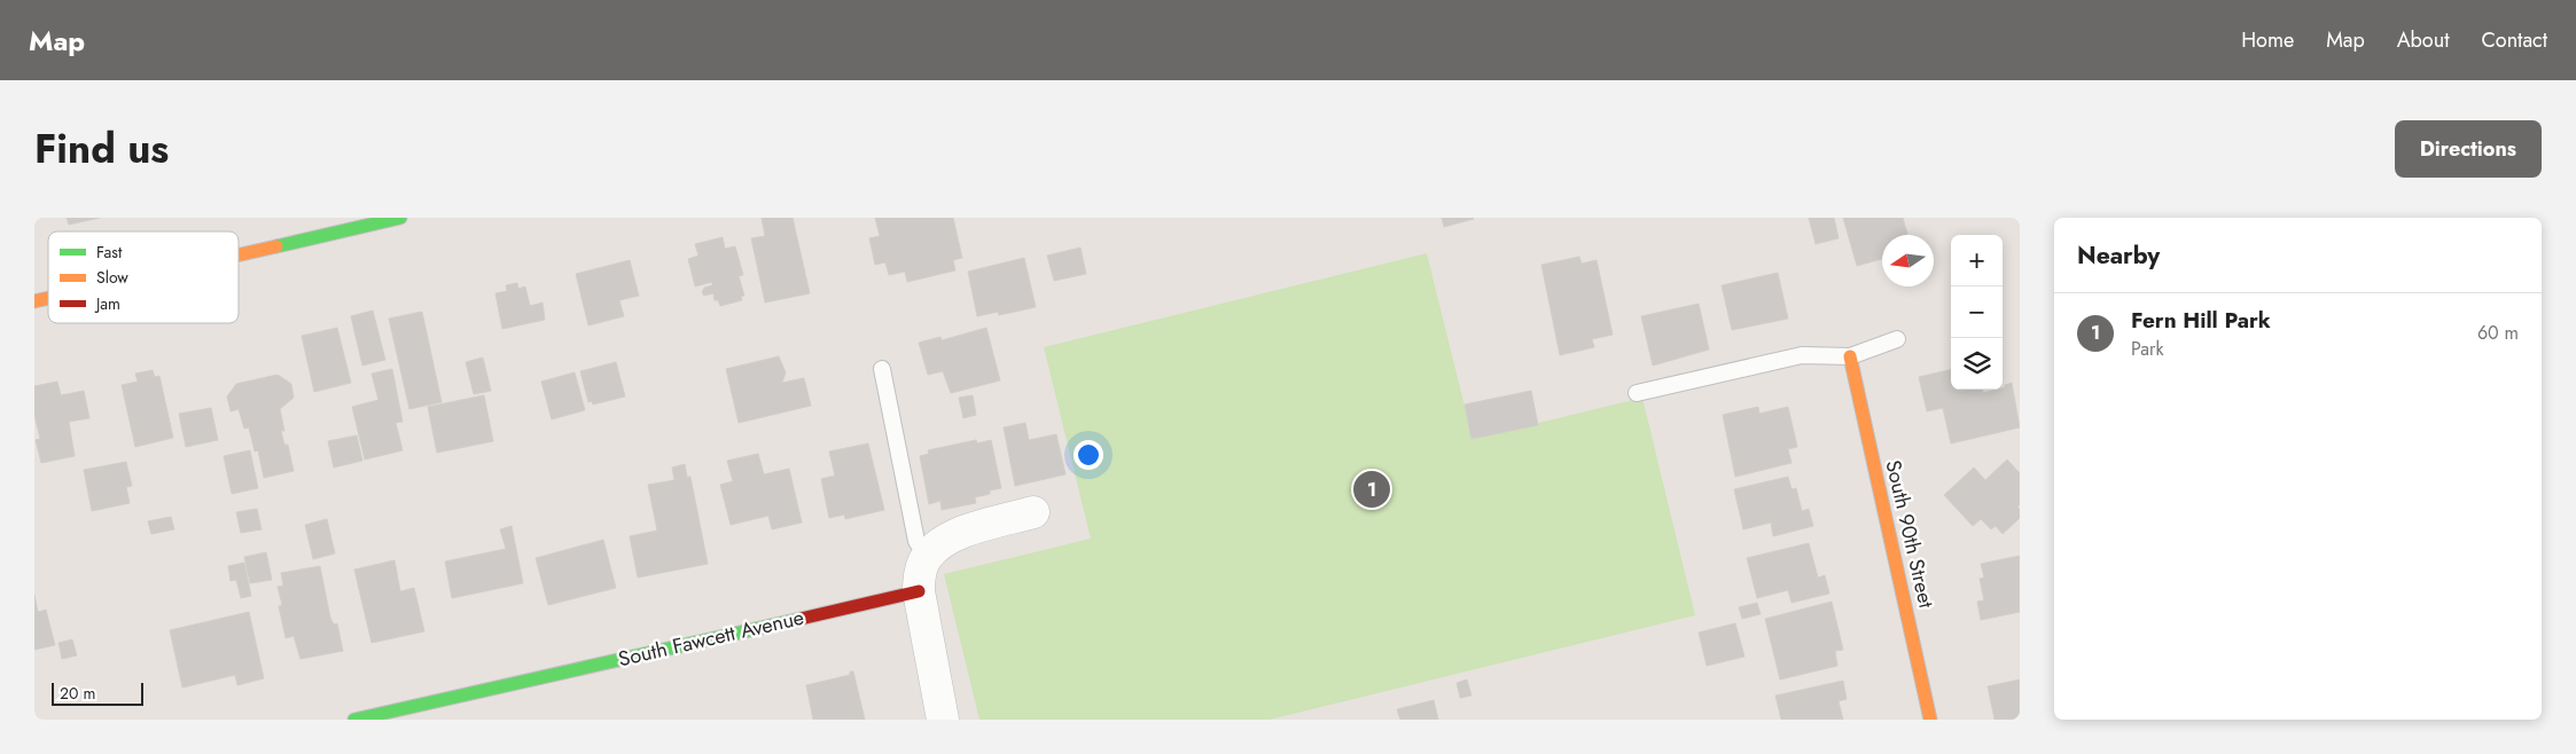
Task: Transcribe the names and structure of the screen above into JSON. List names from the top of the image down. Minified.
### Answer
{"streets":{"street":["South 90th Street","South Fawcett Avenue"]},"legend":["Fast","Slow","Jam"],"scale_bar":"20 m","north":"left","page":{"header":"Map","nav":["Home","Map","About","Contact"],"title":"Find us","buttons":"Directions","heading":"Nearby","map_buttons":["+","−"],"list":[{"mark":"1","name":"Fern Hill Park","note":"Park","value":"60 m"}],"pins":"1","scale":"20 m"}}
